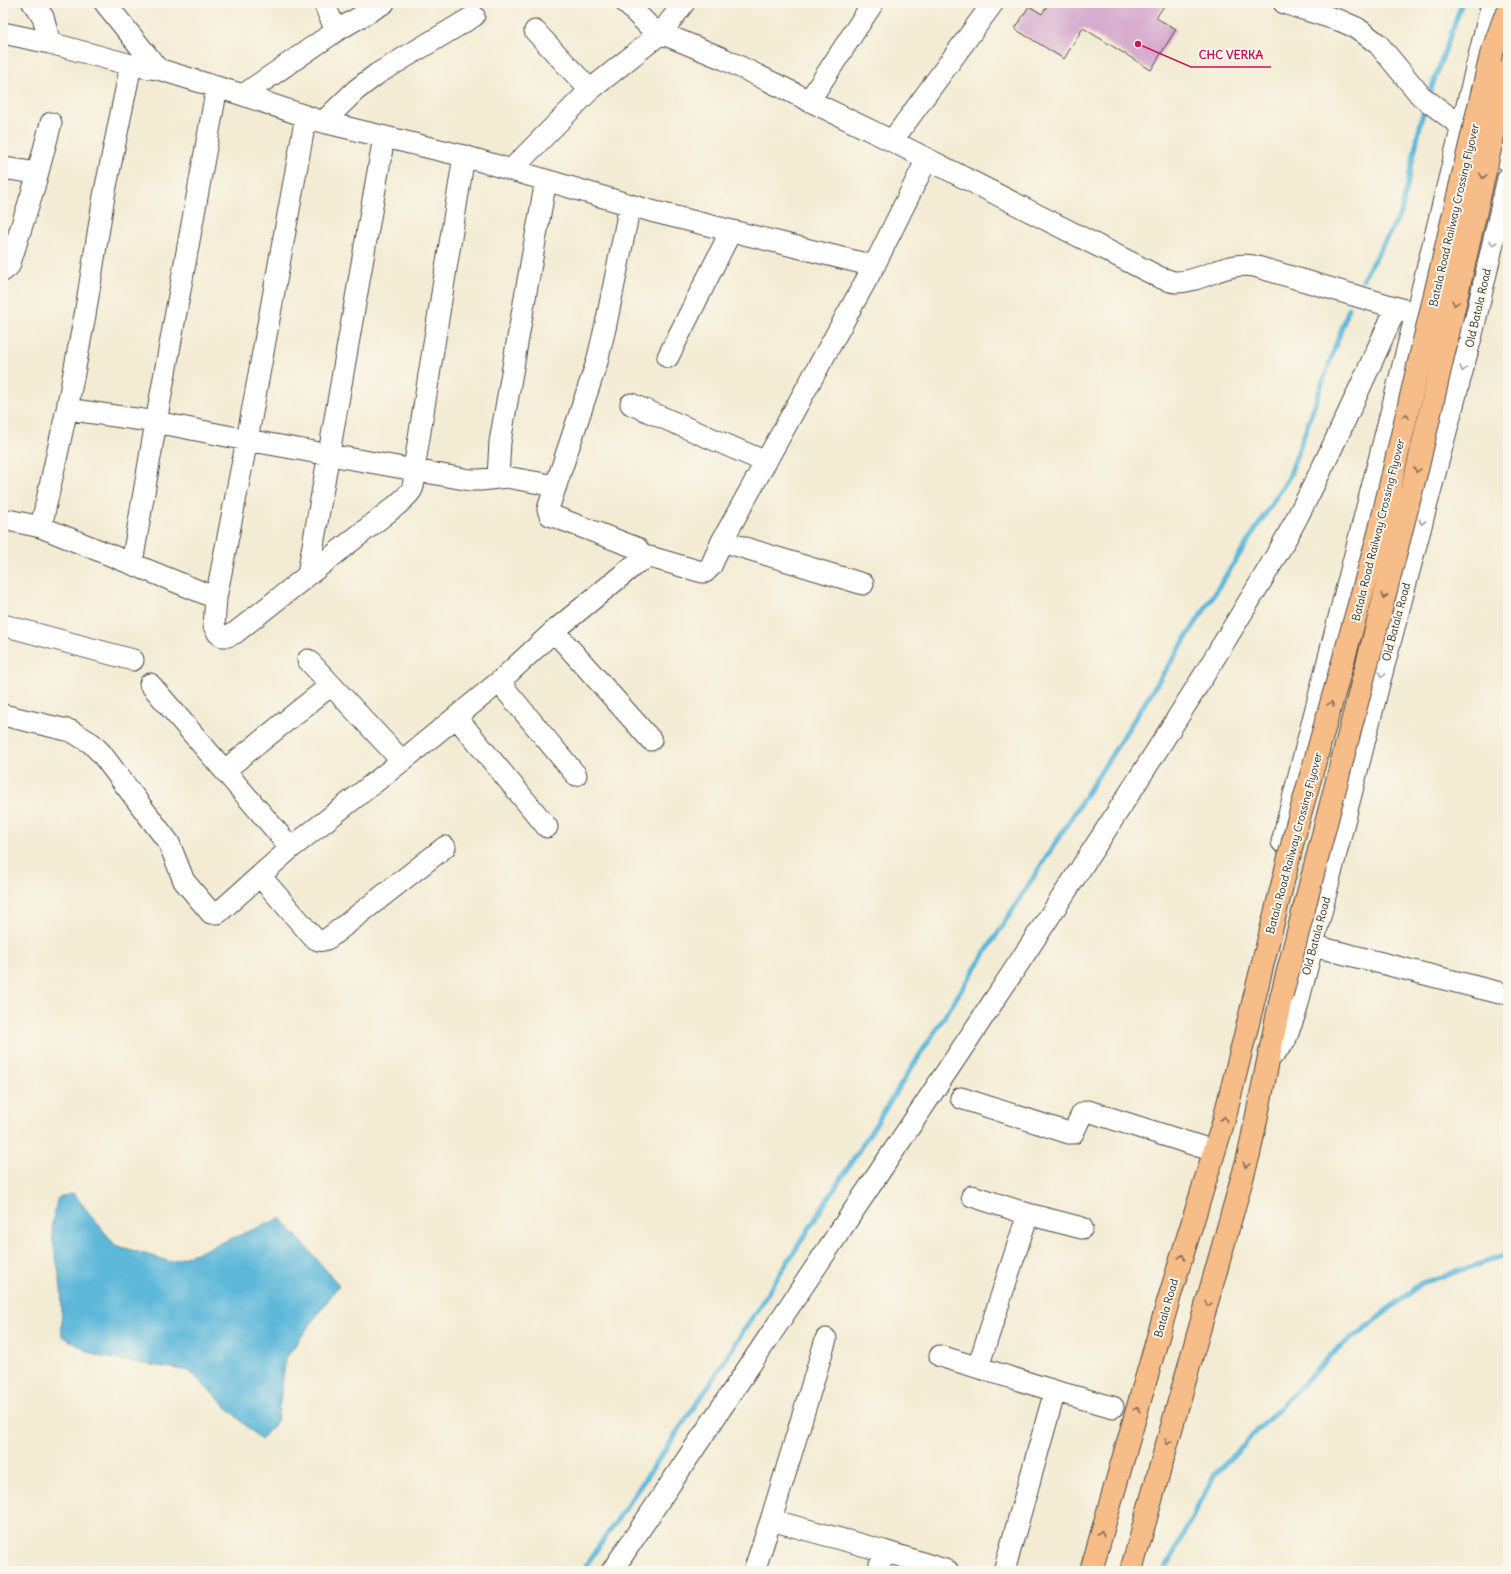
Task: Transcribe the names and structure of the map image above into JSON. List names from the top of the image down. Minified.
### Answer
{"streets":{"main road":["Batala Road Railway Crossing Flyover","Batala Road"],"street":["Old Batala Road"]},"crossings":[["Batala Road Railway Crossing Flyover","Old Batala Road"],["Batala Road Railway Crossing Flyover","Batala Road"]],"places":["CHC VERKA"]}
